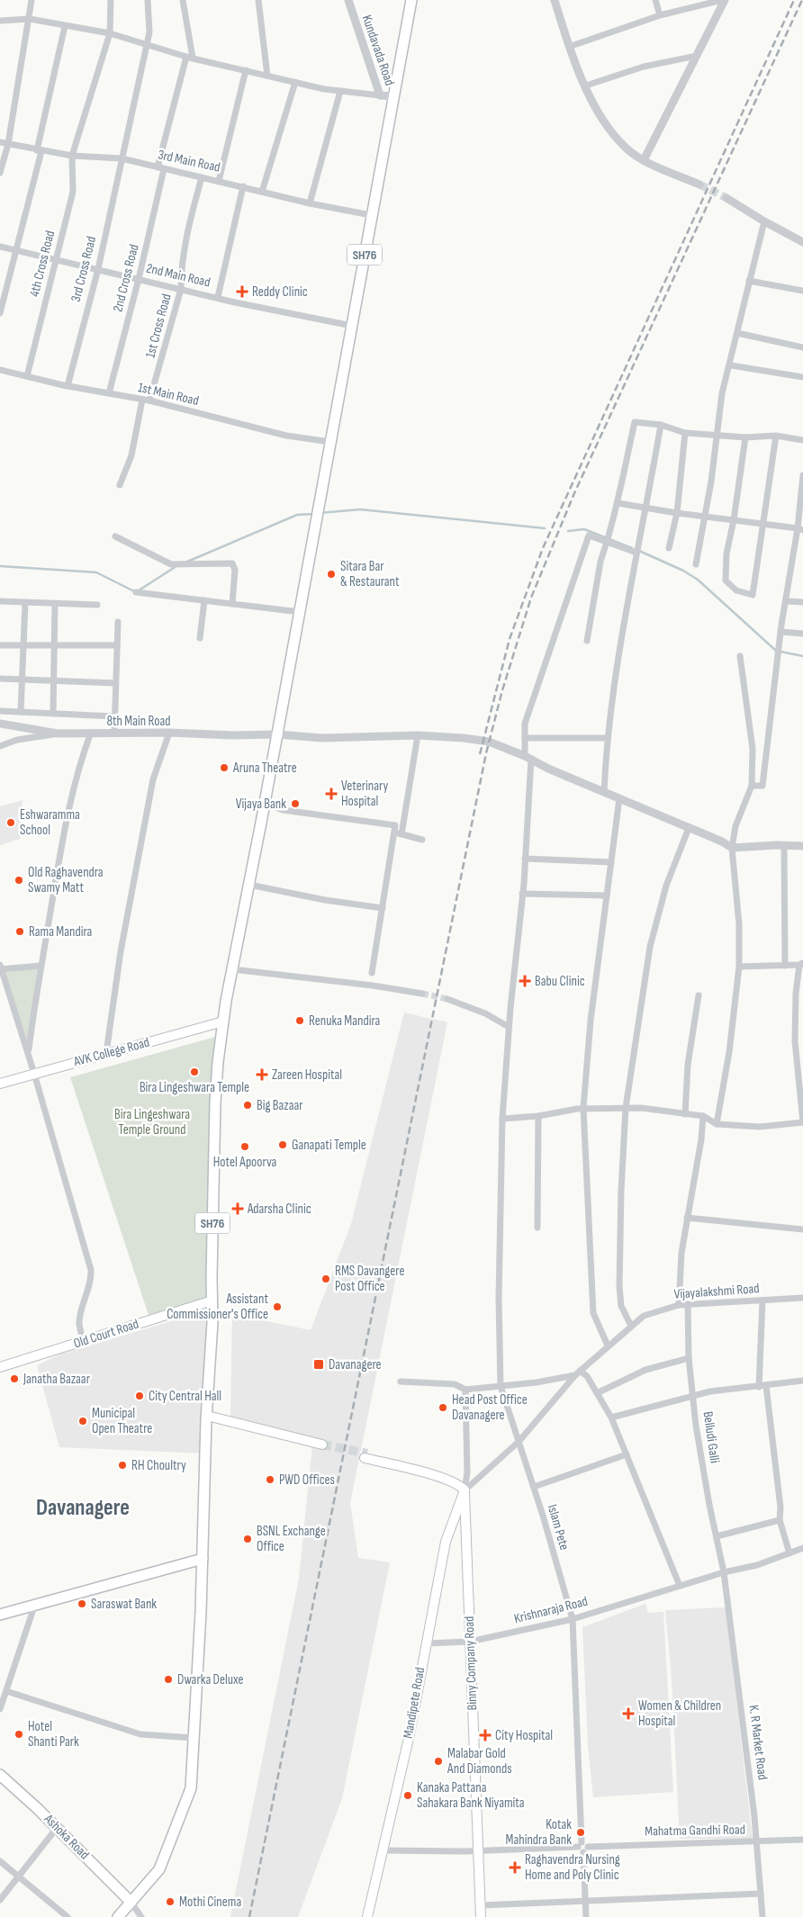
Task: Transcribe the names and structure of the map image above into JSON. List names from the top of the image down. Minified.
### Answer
{"streets":{"main road":["SH76","AVK College Road","Old Court Road","Binny Company Road","Mandipete Road","Ashoka Road"],"street":["Kundavada Road","3rd Main Road","4th Cross Road","3rd Cross Road","2nd Main Road","2nd Cross Road","1st Cross Road","1st Main Road","8th Main Road","Vijayalakshmi Road","Belludi Galli","Islam Pete","Krishnaraja Road","K. R Market Road","Mahatma Gandhi Road"]},"crossings":[["Kundavada Road","SH76"],["3rd Main Road","SH76"],["3rd Main Road","4th Cross Road"],["3rd Main Road","3rd Cross Road"],["3rd Main Road","2nd Cross Road"],["3rd Main Road","1st Cross Road"],["SH76","2nd Main Road"],["SH76","1st Main Road"],["SH76","8th Main Road"],["SH76","AVK College Road"],["SH76","Old Court Road"],["SH76","Ashoka Road"],["4th Cross Road","2nd Main Road"],["4th Cross Road","1st Main Road"],["3rd Cross Road","2nd Main Road"],["3rd Cross Road","1st Main Road"],["2nd Main Road","2nd Cross Road"],["2nd Main Road","1st Cross Road"],["2nd Cross Road","1st Main Road"],["1st Cross Road","1st Main Road"],["8th Main Road","Islam Pete"],["Vijayalakshmi Road","Belludi Galli"],["Vijayalakshmi Road","Islam Pete"],["Vijayalakshmi Road","Binny Company Road"],["Vijayalakshmi Road","Mandipete Road"],["Belludi Galli","Krishnaraja Road"],["Belludi Galli","K. R Market Road"],["Islam Pete","Krishnaraja Road"],["Islam Pete","Mahatma Gandhi Road"],["Krishnaraja Road","Binny Company Road"],["Krishnaraja Road","Mandipete Road"],["Krishnaraja Road","K. R Market Road"],["Binny Company Road","Mandipete Road"],["Binny Company Road","Mahatma Gandhi Road"],["Mandipete Road","Mahatma Gandhi Road"],["K. R Market Road","Mahatma Gandhi Road"]],"districts":["Davanagere"],"parks":["Bira Lingeshwara Temple Ground"],"places":{"health":["Reddy Clinic","Veterinary Hospital","Babu Clinic","Zareen Hospital","Adarsha Clinic","Women & Children Hospital","City Hospital","Raghavendra Nursing Home and Poly Clinic"],"other":["Sitara Bar & Restaurant","Aruna Theatre","Vijaya Bank","Eshwaramma School","Old Raghavendra Swamy Matt","Rama Mandira","Renuka Mandira","Bira Lingeshwara Temple","Big Bazaar","Ganapati Temple","Hotel Apoorva","RMS Davangere Post Office","Assistant Commissioner's Office","Janatha Bazaar","City Central Hall","Head Post Office Davanagere","Municipal Open Theatre","RH Choultry","PWD Offices","BSNL Exchange Office","Saraswat Bank","Dwarka Deluxe","Hotel Shanti Park","Malabar Gold And Diamonds","Kanaka Pattana Sahakara Bank Niyamita","Kotak Mahindra Bank","Mothi Cinema"],"transit":["Davanagere"]}}
